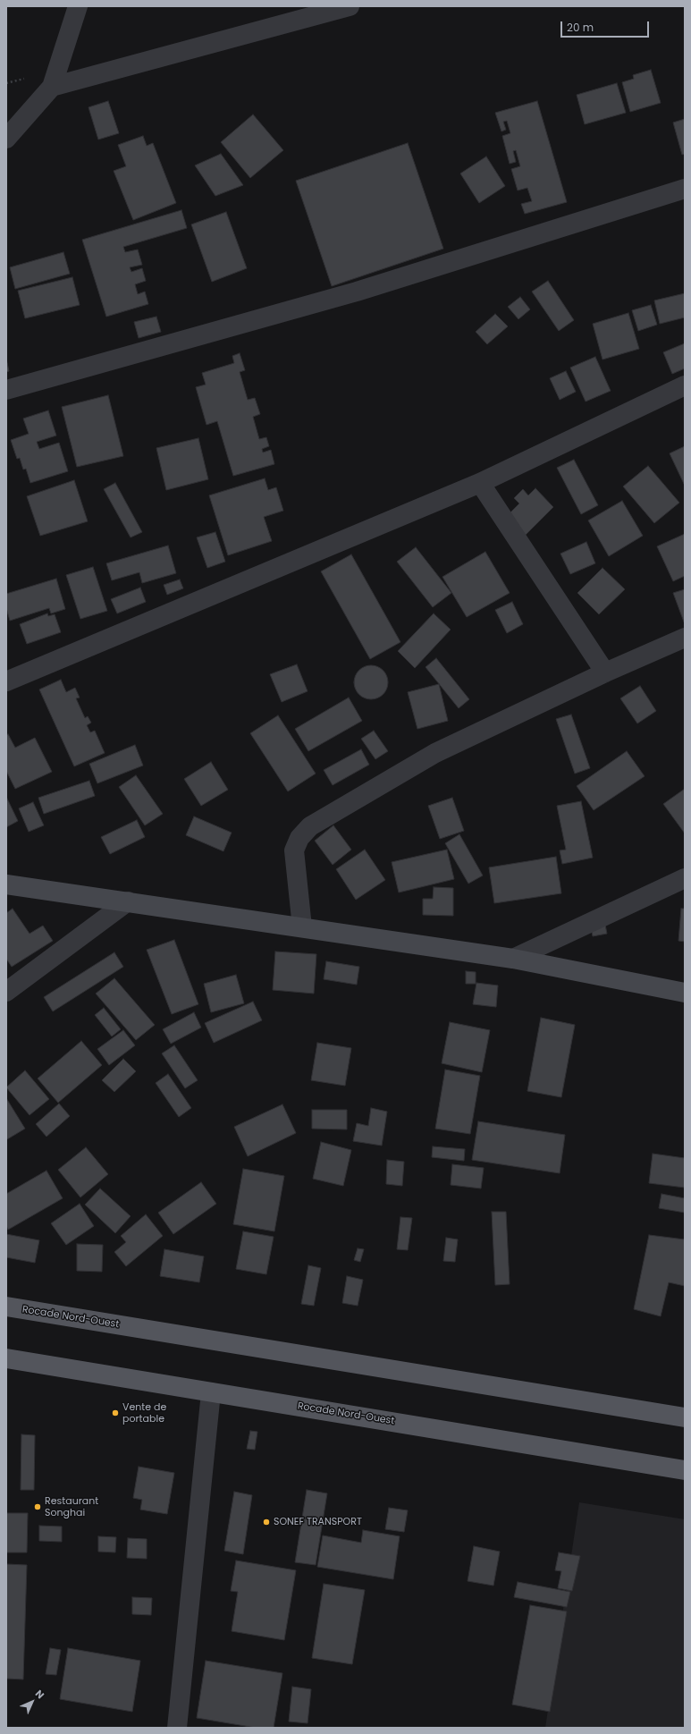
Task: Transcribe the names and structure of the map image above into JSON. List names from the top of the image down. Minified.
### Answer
{"streets":{"main road":["Rocade Nord-Ouest"]},"places":["Vente de portable","Restaurant Songhai","SONEF TRANSPORT"],"scale_bar":"20 m","north":"top right"}
